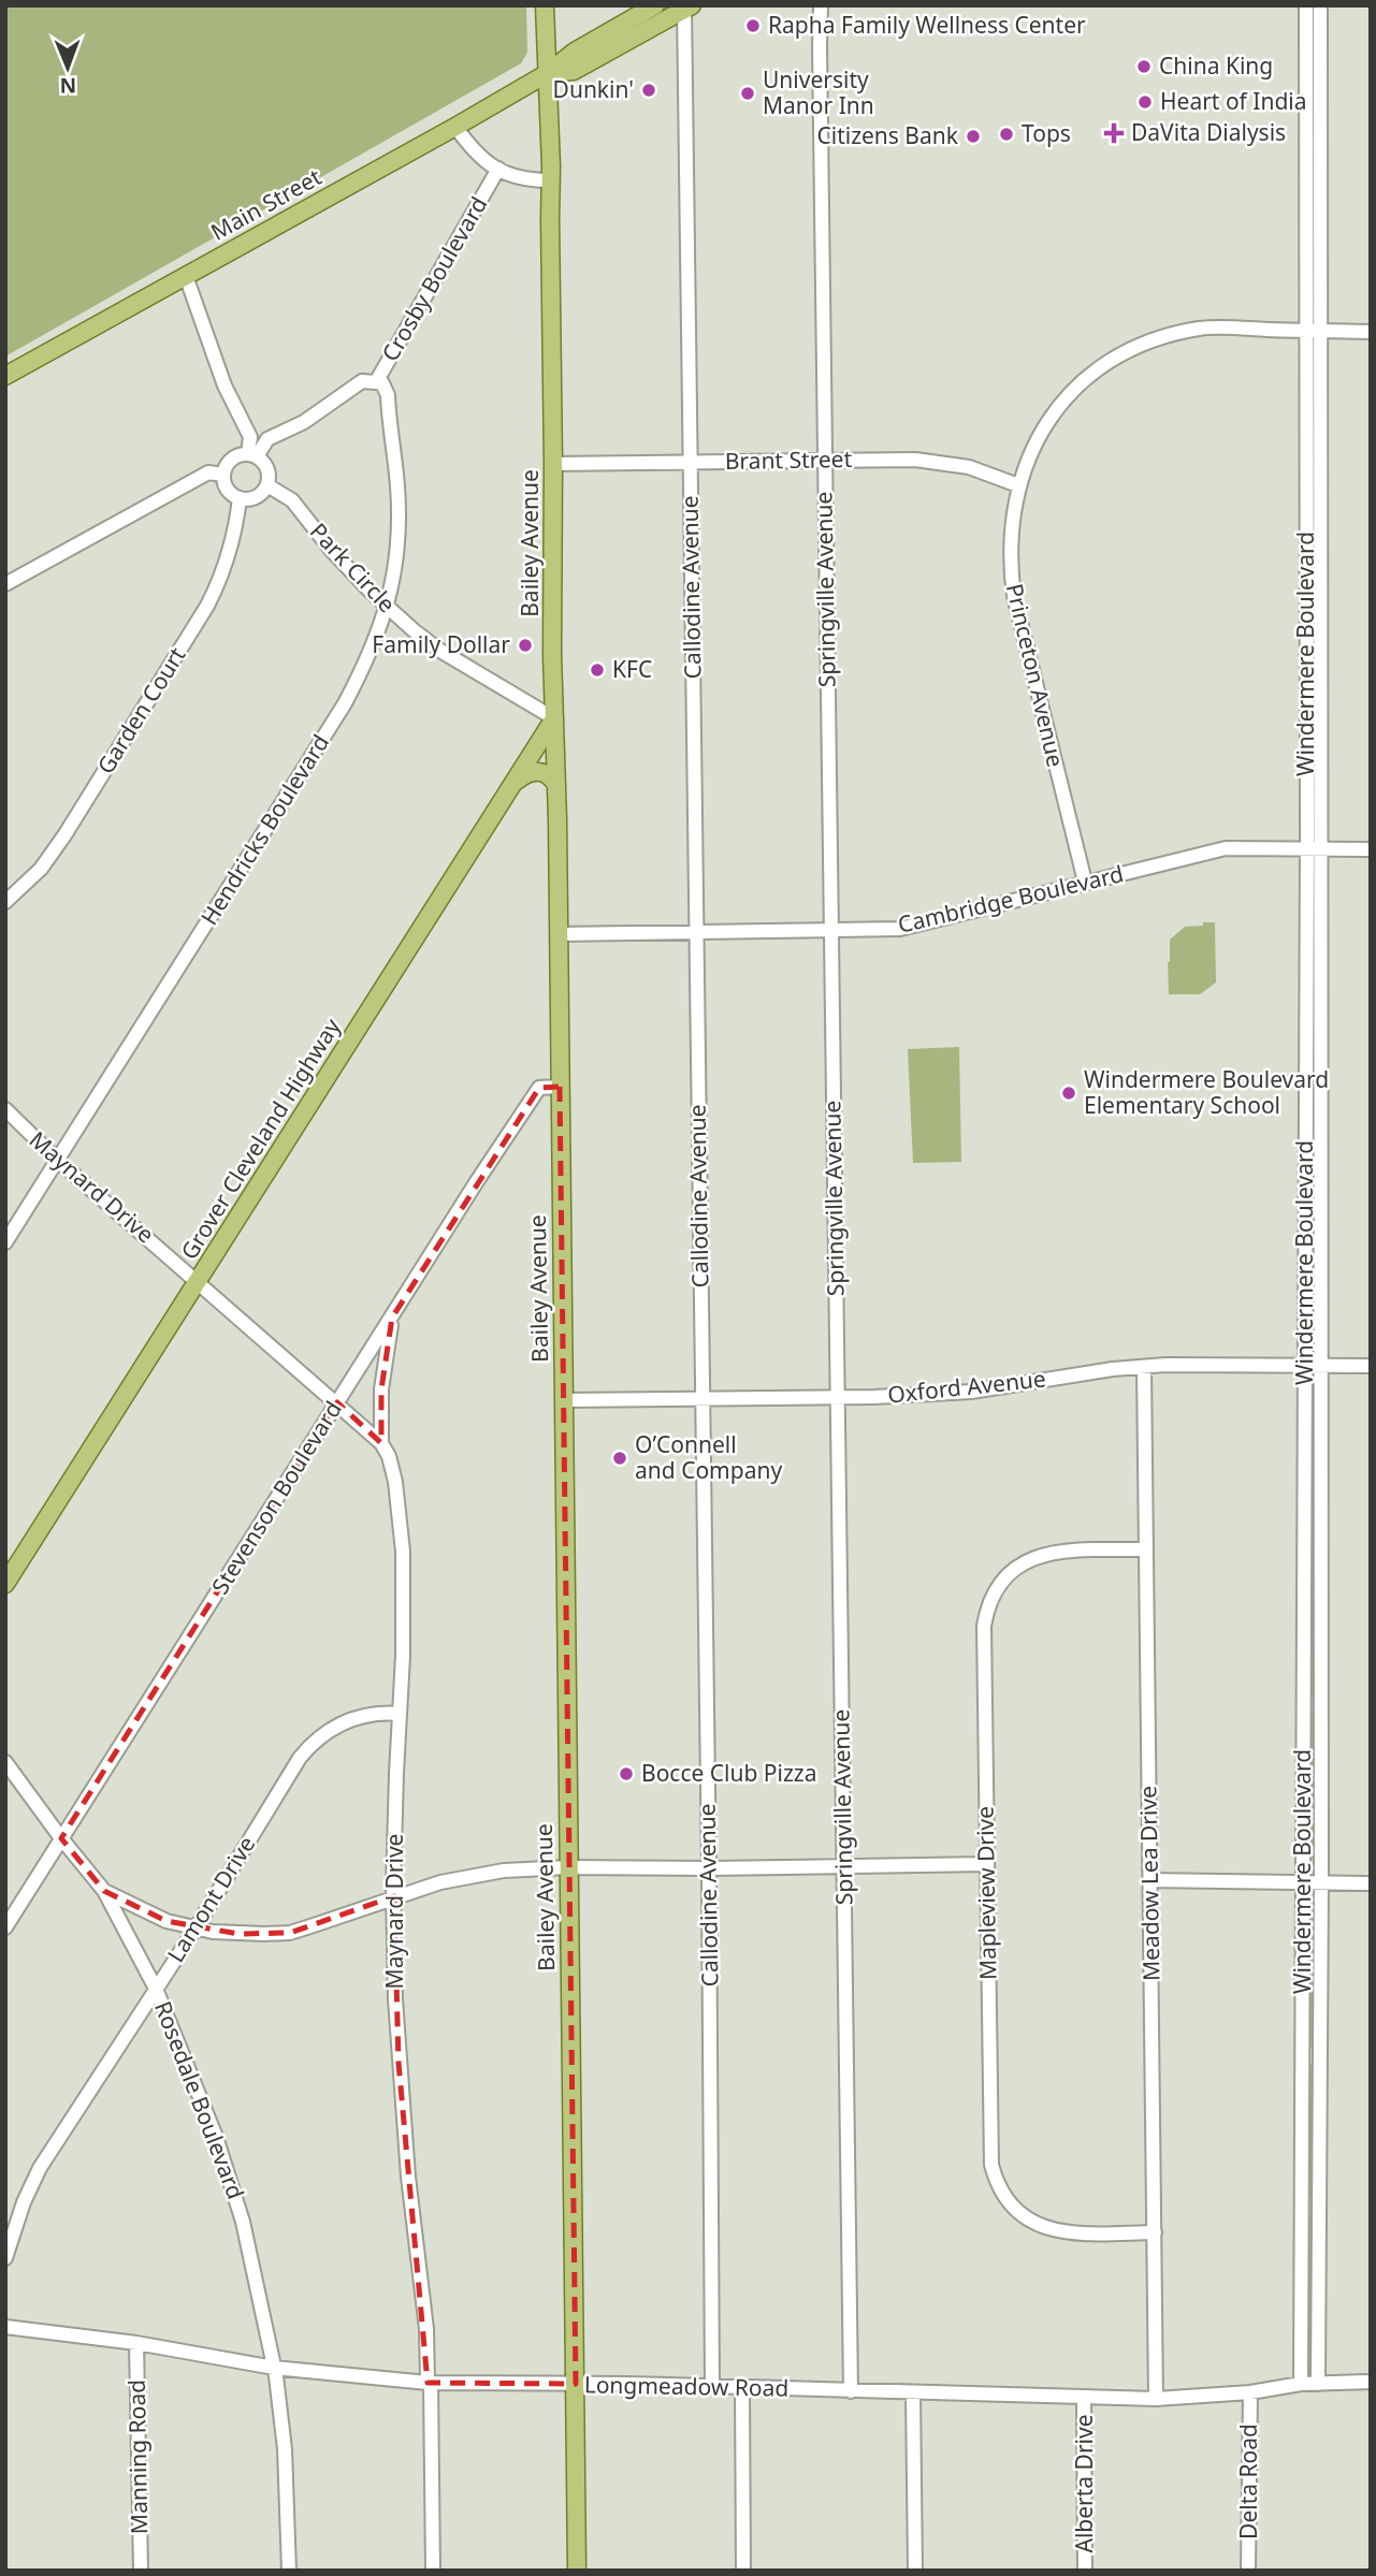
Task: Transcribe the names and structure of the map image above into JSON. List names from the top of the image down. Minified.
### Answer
{"streets":{"main road":["Main Street","Bailey Avenue","Grover Cleveland Highway"],"street":["Crosby Boulevard","Brant Street","Park Circle","Callodine Avenue","Springville Avenue","Windermere Boulevard","Princeton Avenue","Garden Court","Hendricks Boulevard","Cambridge Boulevard","Maynard Drive","Oxford Avenue","Stevenson Boulevard","Meadow Lea Drive","Mapleview Drive","Lamont Drive","Rosedale Boulevard","Longmeadow Road","Manning Road","Delta Road","Alberta Drive"]},"crossings":[["Main Street","Bailey Avenue"],["Main Street","Callodine Avenue"],["Crosby Boulevard","Park Circle"],["Crosby Boulevard","Garden Court"],["Crosby Boulevard","Hendricks Boulevard"],["Brant Street","Bailey Avenue"],["Brant Street","Callodine Avenue"],["Brant Street","Springville Avenue"],["Brant Street","Princeton Avenue"],["Bailey Avenue","Park Circle"],["Bailey Avenue","Cambridge Boulevard"],["Bailey Avenue","Grover Cleveland Highway"],["Bailey Avenue","Oxford Avenue"],["Bailey Avenue","Stevenson Boulevard"],["Bailey Avenue","Longmeadow Road"],["Park Circle","Garden Court"],["Park Circle","Hendricks Boulevard"],["Park Circle","Grover Cleveland Highway"],["Callodine Avenue","Cambridge Boulevard"],["Callodine Avenue","Oxford Avenue"],["Callodine Avenue","Longmeadow Road"],["Springville Avenue","Cambridge Boulevard"],["Springville Avenue","Oxford Avenue"],["Springville Avenue","Longmeadow Road"],["Windermere Boulevard","Princeton Avenue"],["Windermere Boulevard","Cambridge Boulevard"],["Windermere Boulevard","Oxford Avenue"],["Windermere Boulevard","Longmeadow Road"],["Princeton Avenue","Cambridge Boulevard"],["Hendricks Boulevard","Maynard Drive"],["Grover Cleveland Highway","Maynard Drive"],["Maynard Drive","Stevenson Boulevard"],["Maynard Drive","Lamont Drive"],["Maynard Drive","Longmeadow Road"],["Oxford Avenue","Meadow Lea Drive"],["Stevenson Boulevard","Rosedale Boulevard"],["Meadow Lea Drive","Mapleview Drive"],["Meadow Lea Drive","Longmeadow Road"],["Lamont Drive","Rosedale Boulevard"],["Rosedale Boulevard","Longmeadow Road"],["Longmeadow Road","Manning Road"],["Longmeadow Road","Delta Road"],["Longmeadow Road","Alberta Drive"]],"places":{"other":["Rapha Family Wellness Center","China King","Dunkin'","University Manor Inn","Heart of India","Tops","Citizens Bank","Family Dollar","KFC","Windermere Boulevard Elementary School","O’Connell and Company","Bocce Club Pizza"],"health":["DaVita Dialysis"]},"north":"bottom"}
